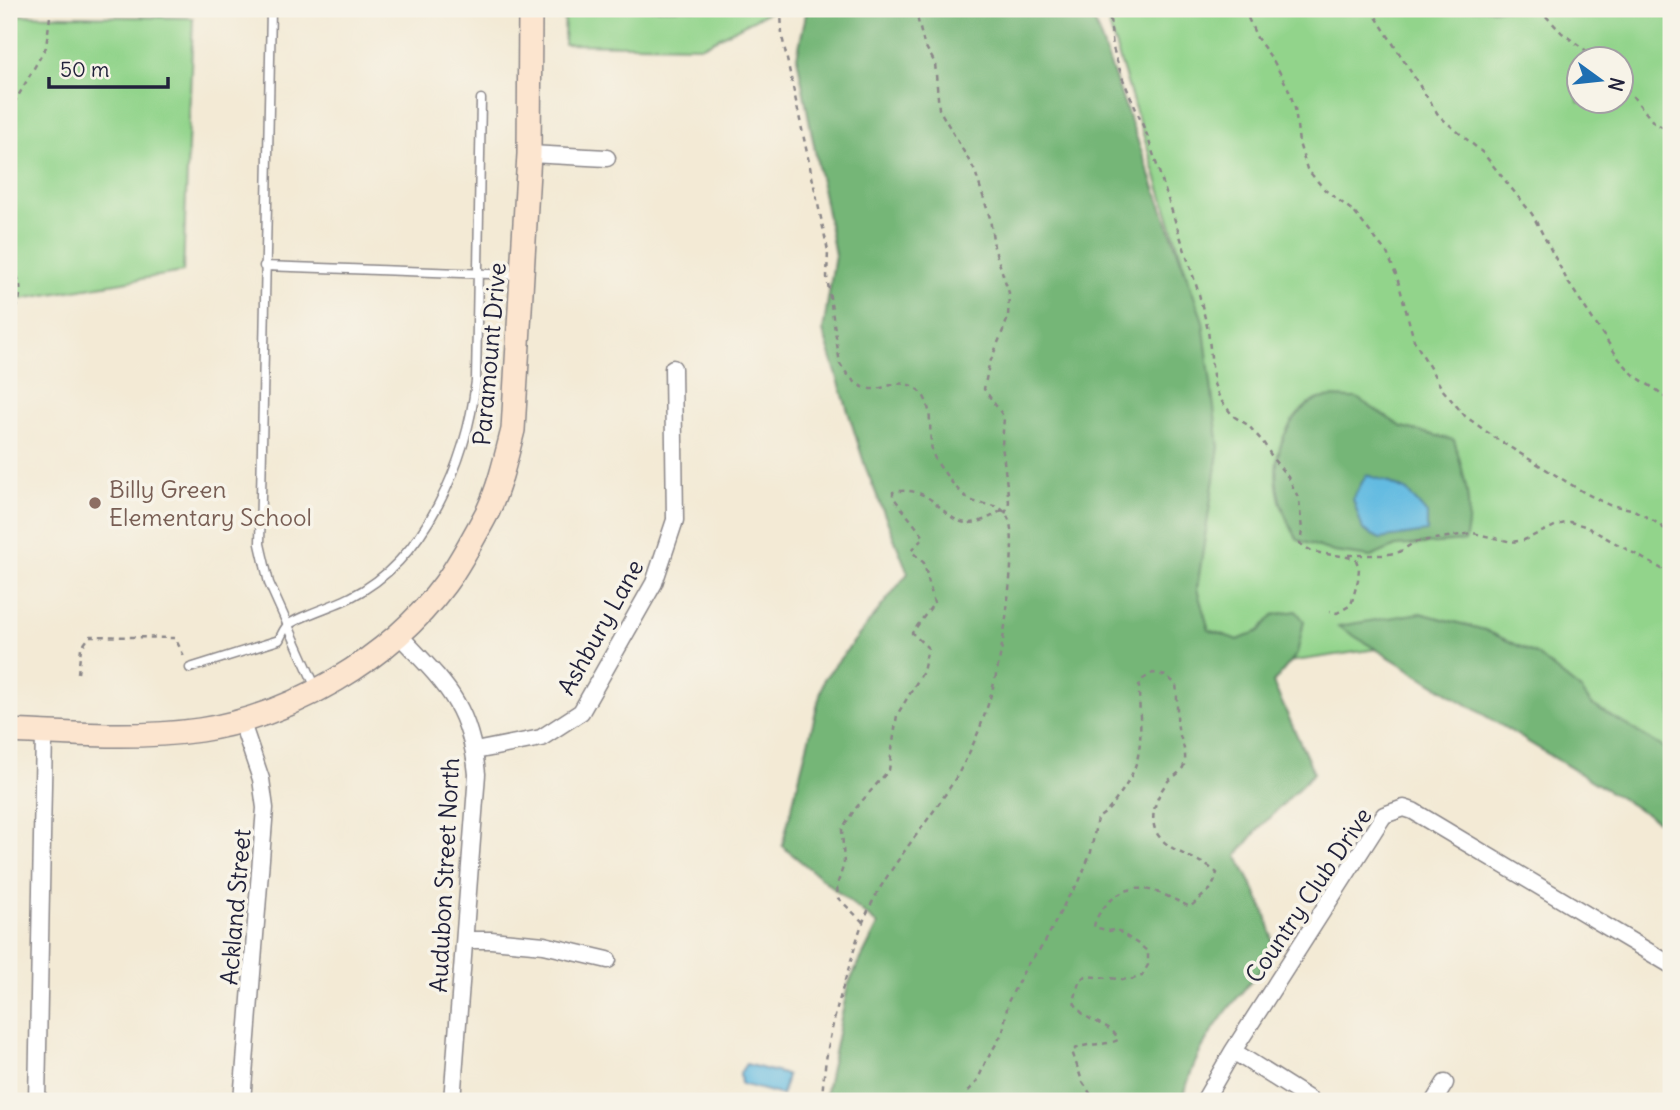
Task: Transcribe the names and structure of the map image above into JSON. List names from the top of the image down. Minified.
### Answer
{"streets":{"street":["Paramount Drive","Ashbury Lane","Audubon Street North","Country Club Drive","Ackland Street"]},"crossings":[["Paramount Drive","Audubon Street North"],["Paramount Drive","Ackland Street"],["Ashbury Lane","Audubon Street North"]],"places":["Billy Green Elementary School"],"scale_bar":"50 m","north":"right"}
